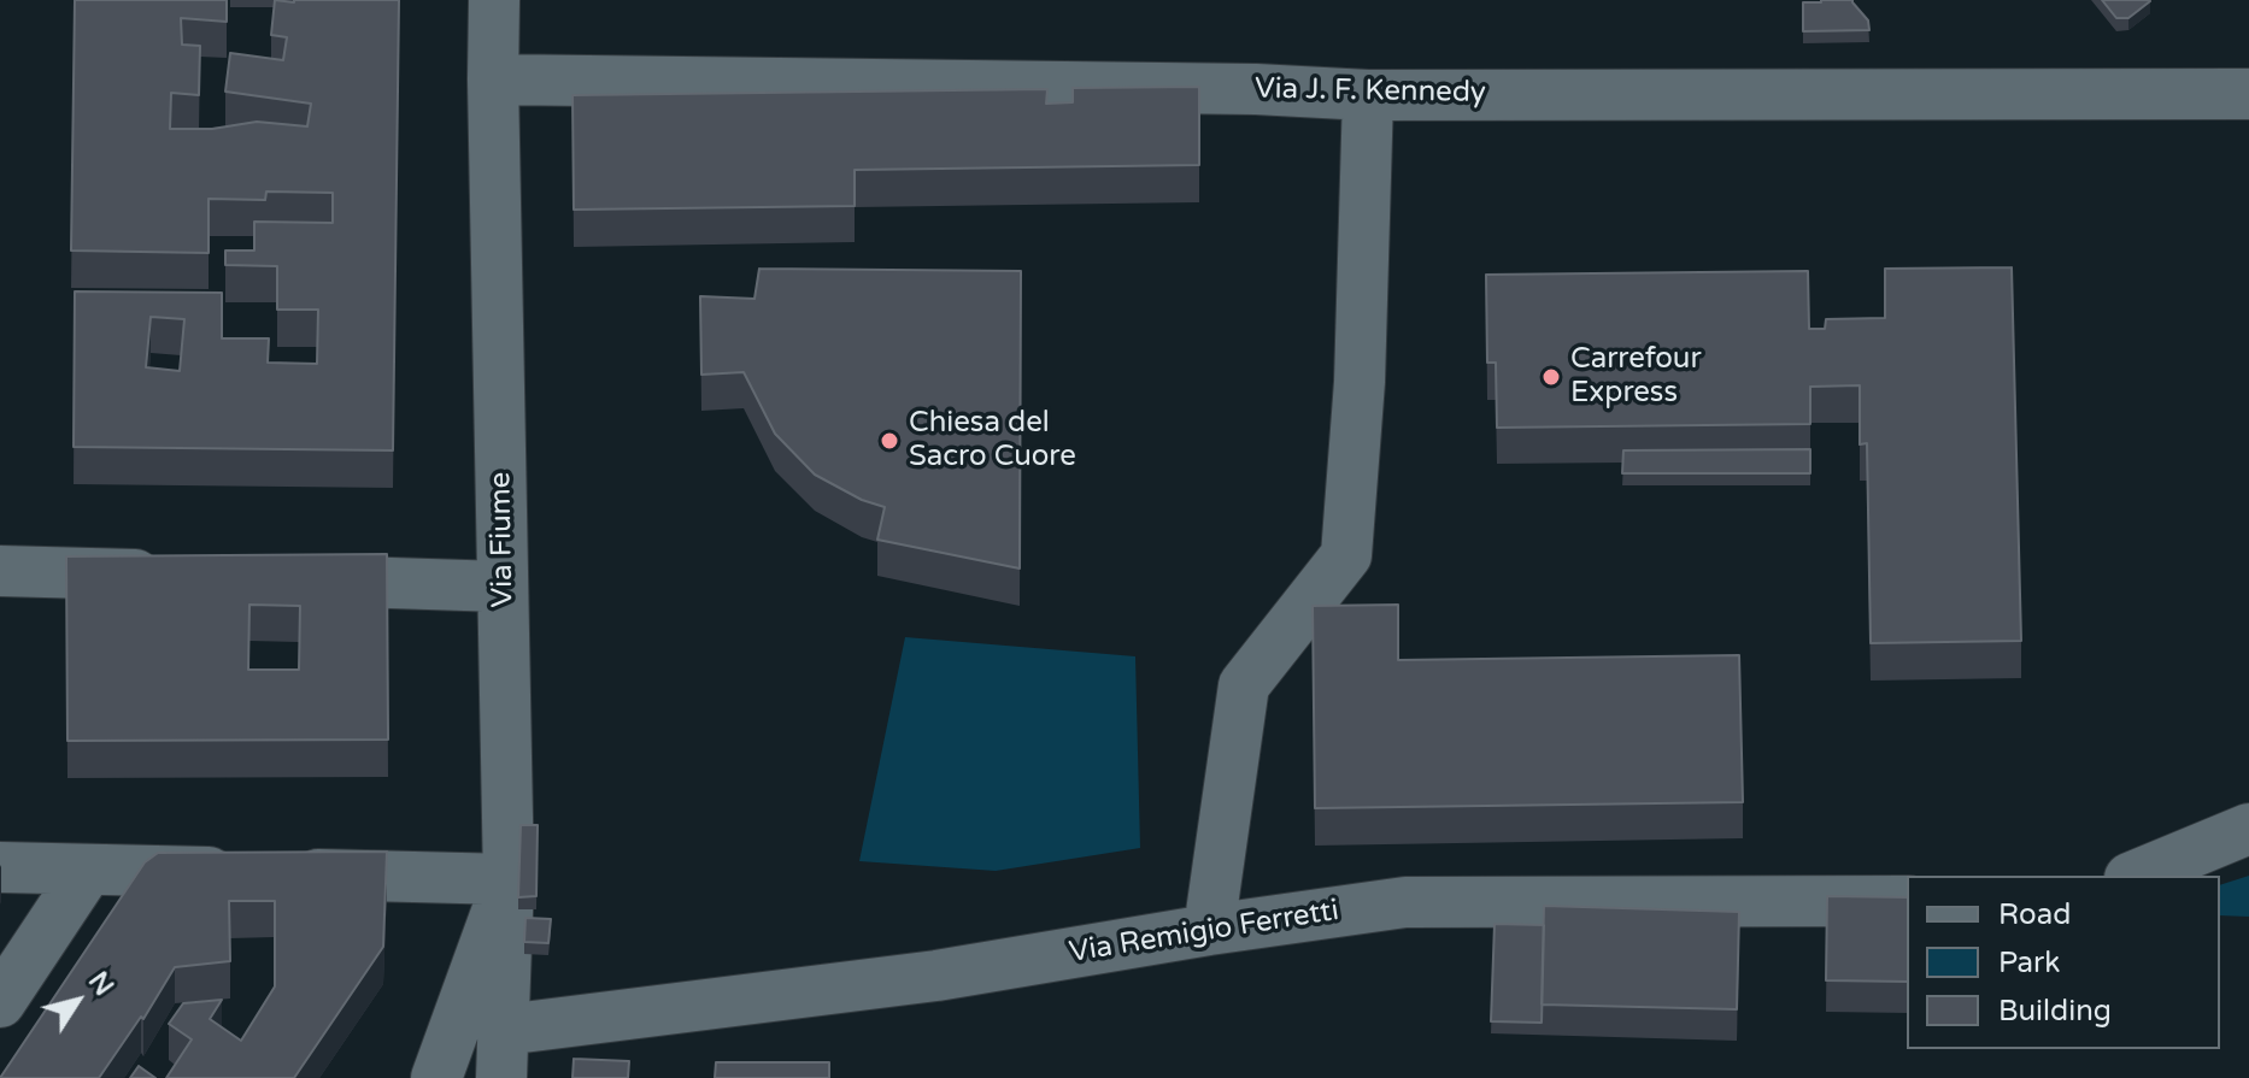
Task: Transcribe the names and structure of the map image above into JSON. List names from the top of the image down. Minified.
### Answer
{"streets":{"street":["Via J. F. Kennedy","Via Fiume","Via Remigio Ferretti"]},"crossings":[["Via J. F. Kennedy","Via Fiume"],["Via Fiume","Via Remigio Ferretti"]],"places":["Carrefour Express","Chiesa del Sacro Cuore"],"legend":["Road","Park","Building"],"north":"top right"}
